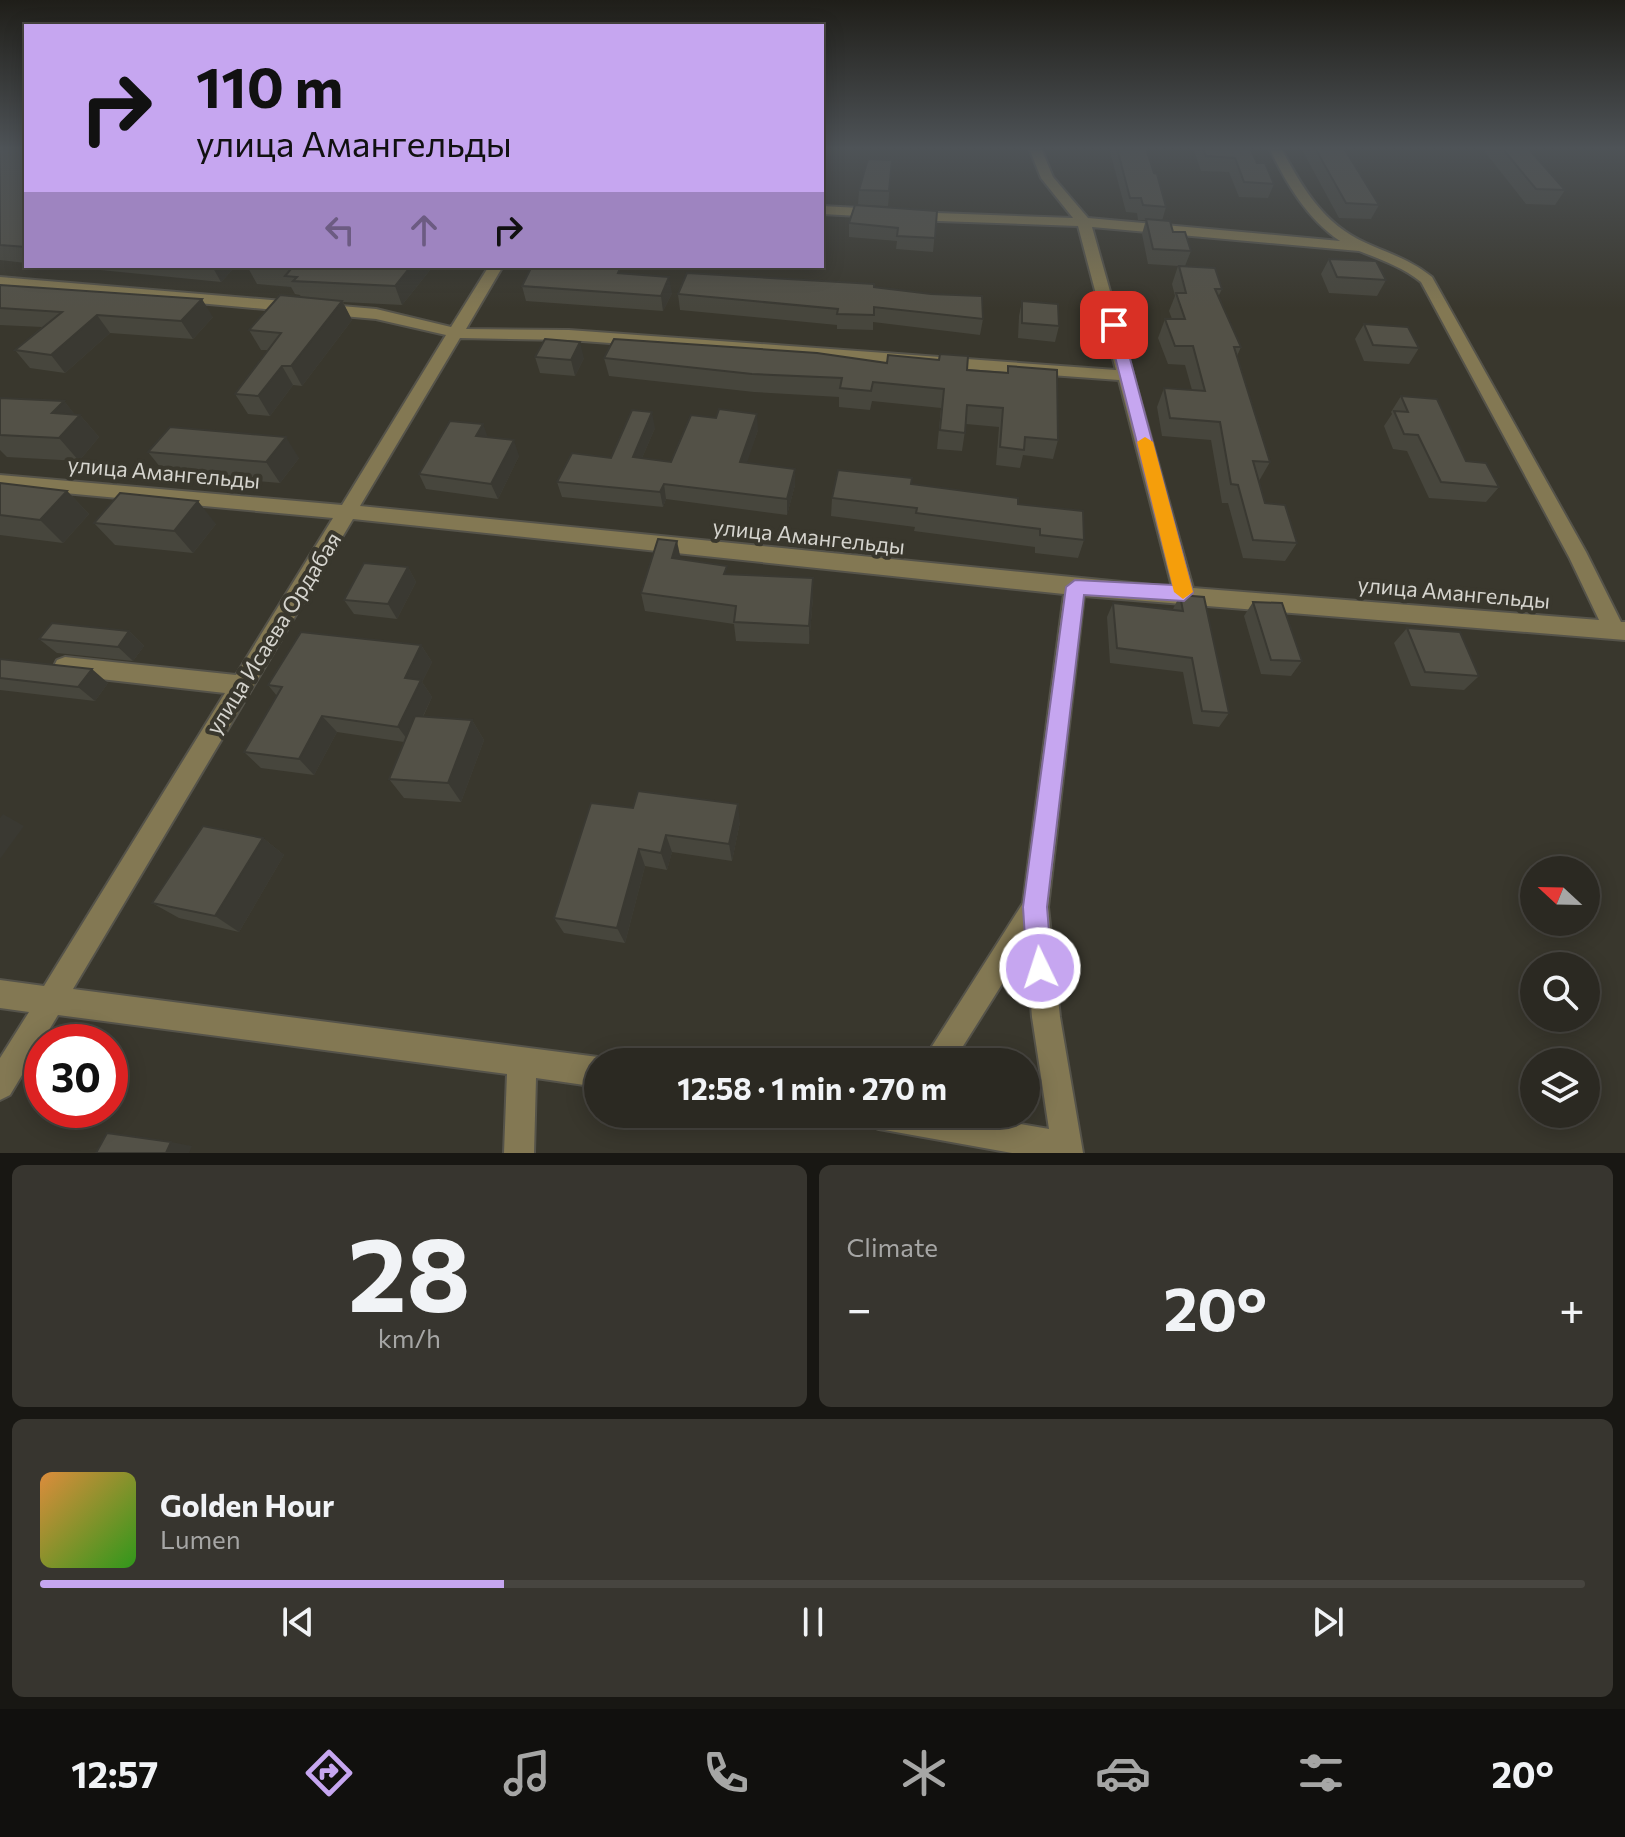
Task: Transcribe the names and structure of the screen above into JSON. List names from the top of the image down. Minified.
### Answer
{"streets":{"street":["улица Амангельды","улица Исаева Ордабая"]},"crossings":[["улица Амангельды","улица Исаева Ордабая"]],"north":"left","page":{"turn":["110 m","улица Амангельды"],"limit":"30","trip":"12:58 · 1 min · 270 m","tile":[["28","km/h"],"Climate"],"heat":["−","20°","+"],"song":["Golden Hour","Lumen"],"tabs":["12:57","20°"]}}
